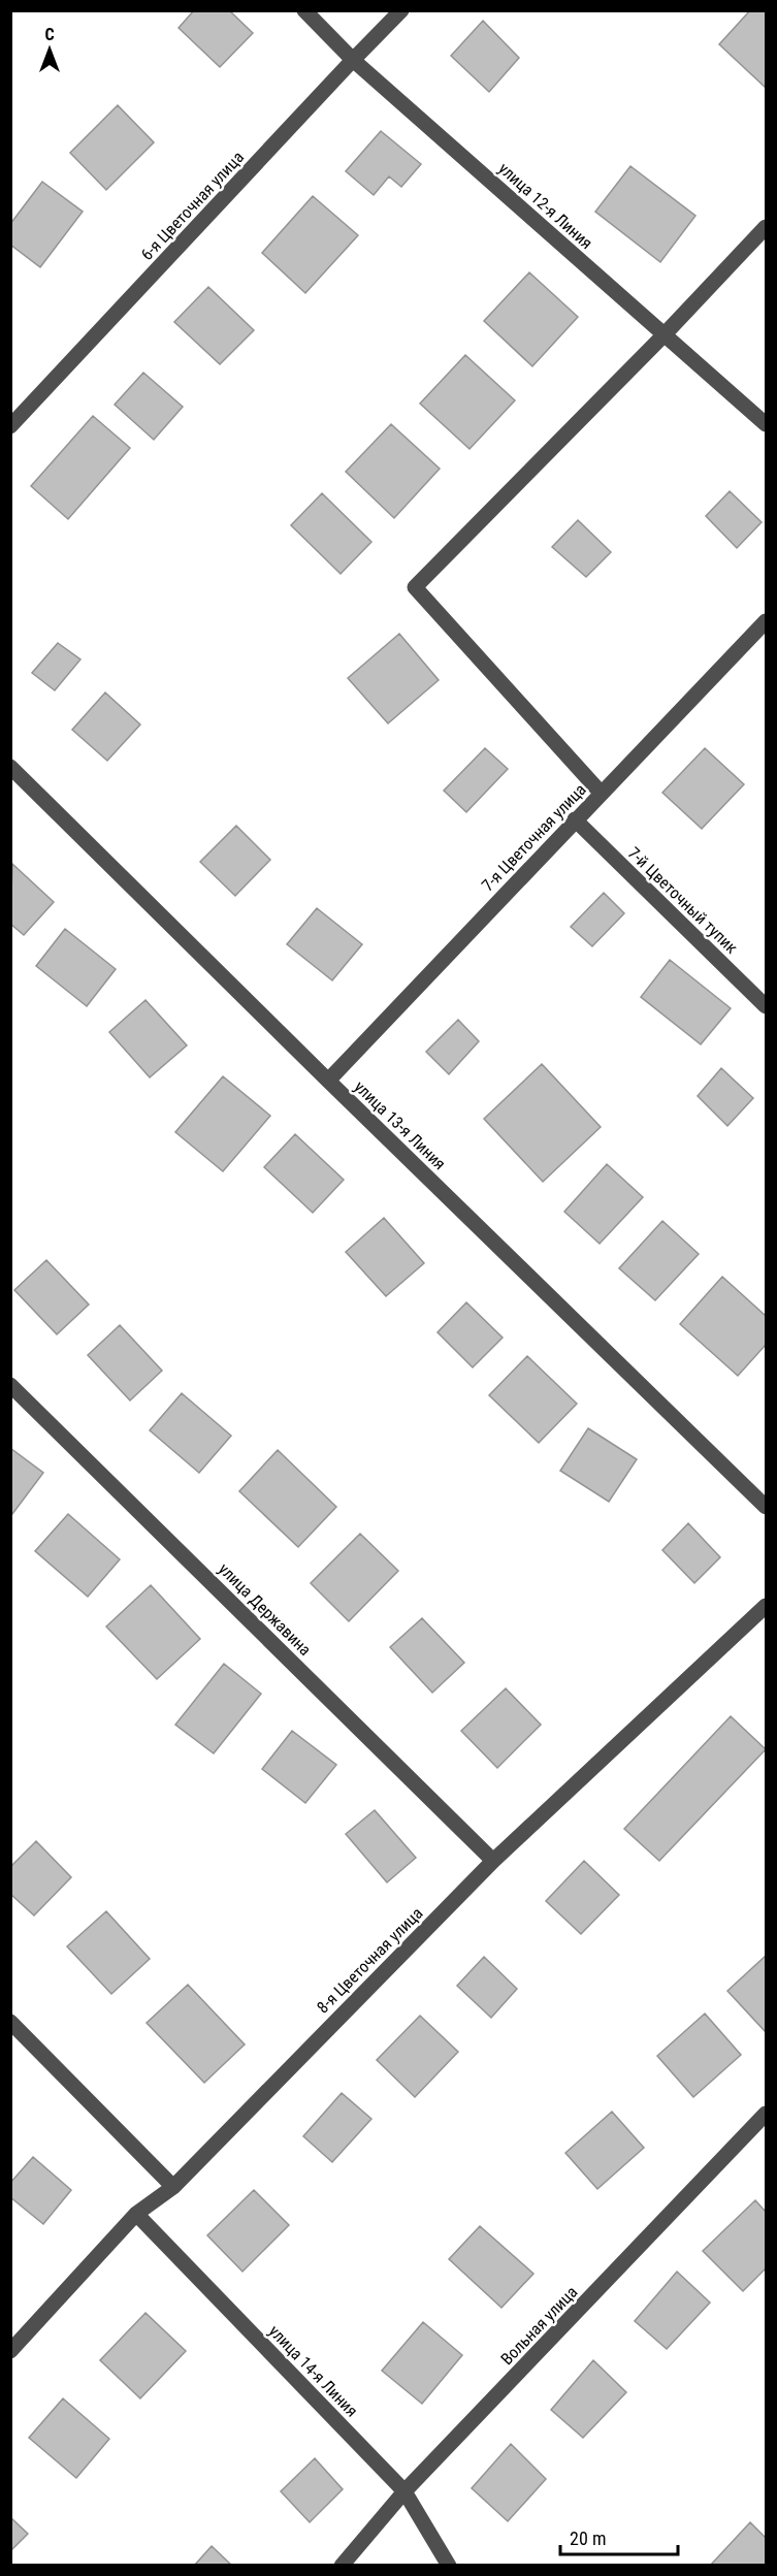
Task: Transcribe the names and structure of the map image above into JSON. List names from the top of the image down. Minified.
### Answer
{"streets":{"lane":["6-я Цветочная улица","улица 12-я Линия","7-я Цветочная улица","7-й Цветочный тупик","улица 13-я Линия","улица Державина","8-я Цветочная улица","Вольная улица","улица 14-я Линия"]},"crossings":[["6-я Цветочная улица","улица 12-я Линия"],["7-я Цветочная улица","7-й Цветочный тупик"],["7-я Цветочная улица","улица 13-я Линия"],["улица Державина","8-я Цветочная улица"],["8-я Цветочная улица","улица 14-я Линия"],["Вольная улица","улица 14-я Линия"]],"scale_bar":"20 m","north":"top"}
